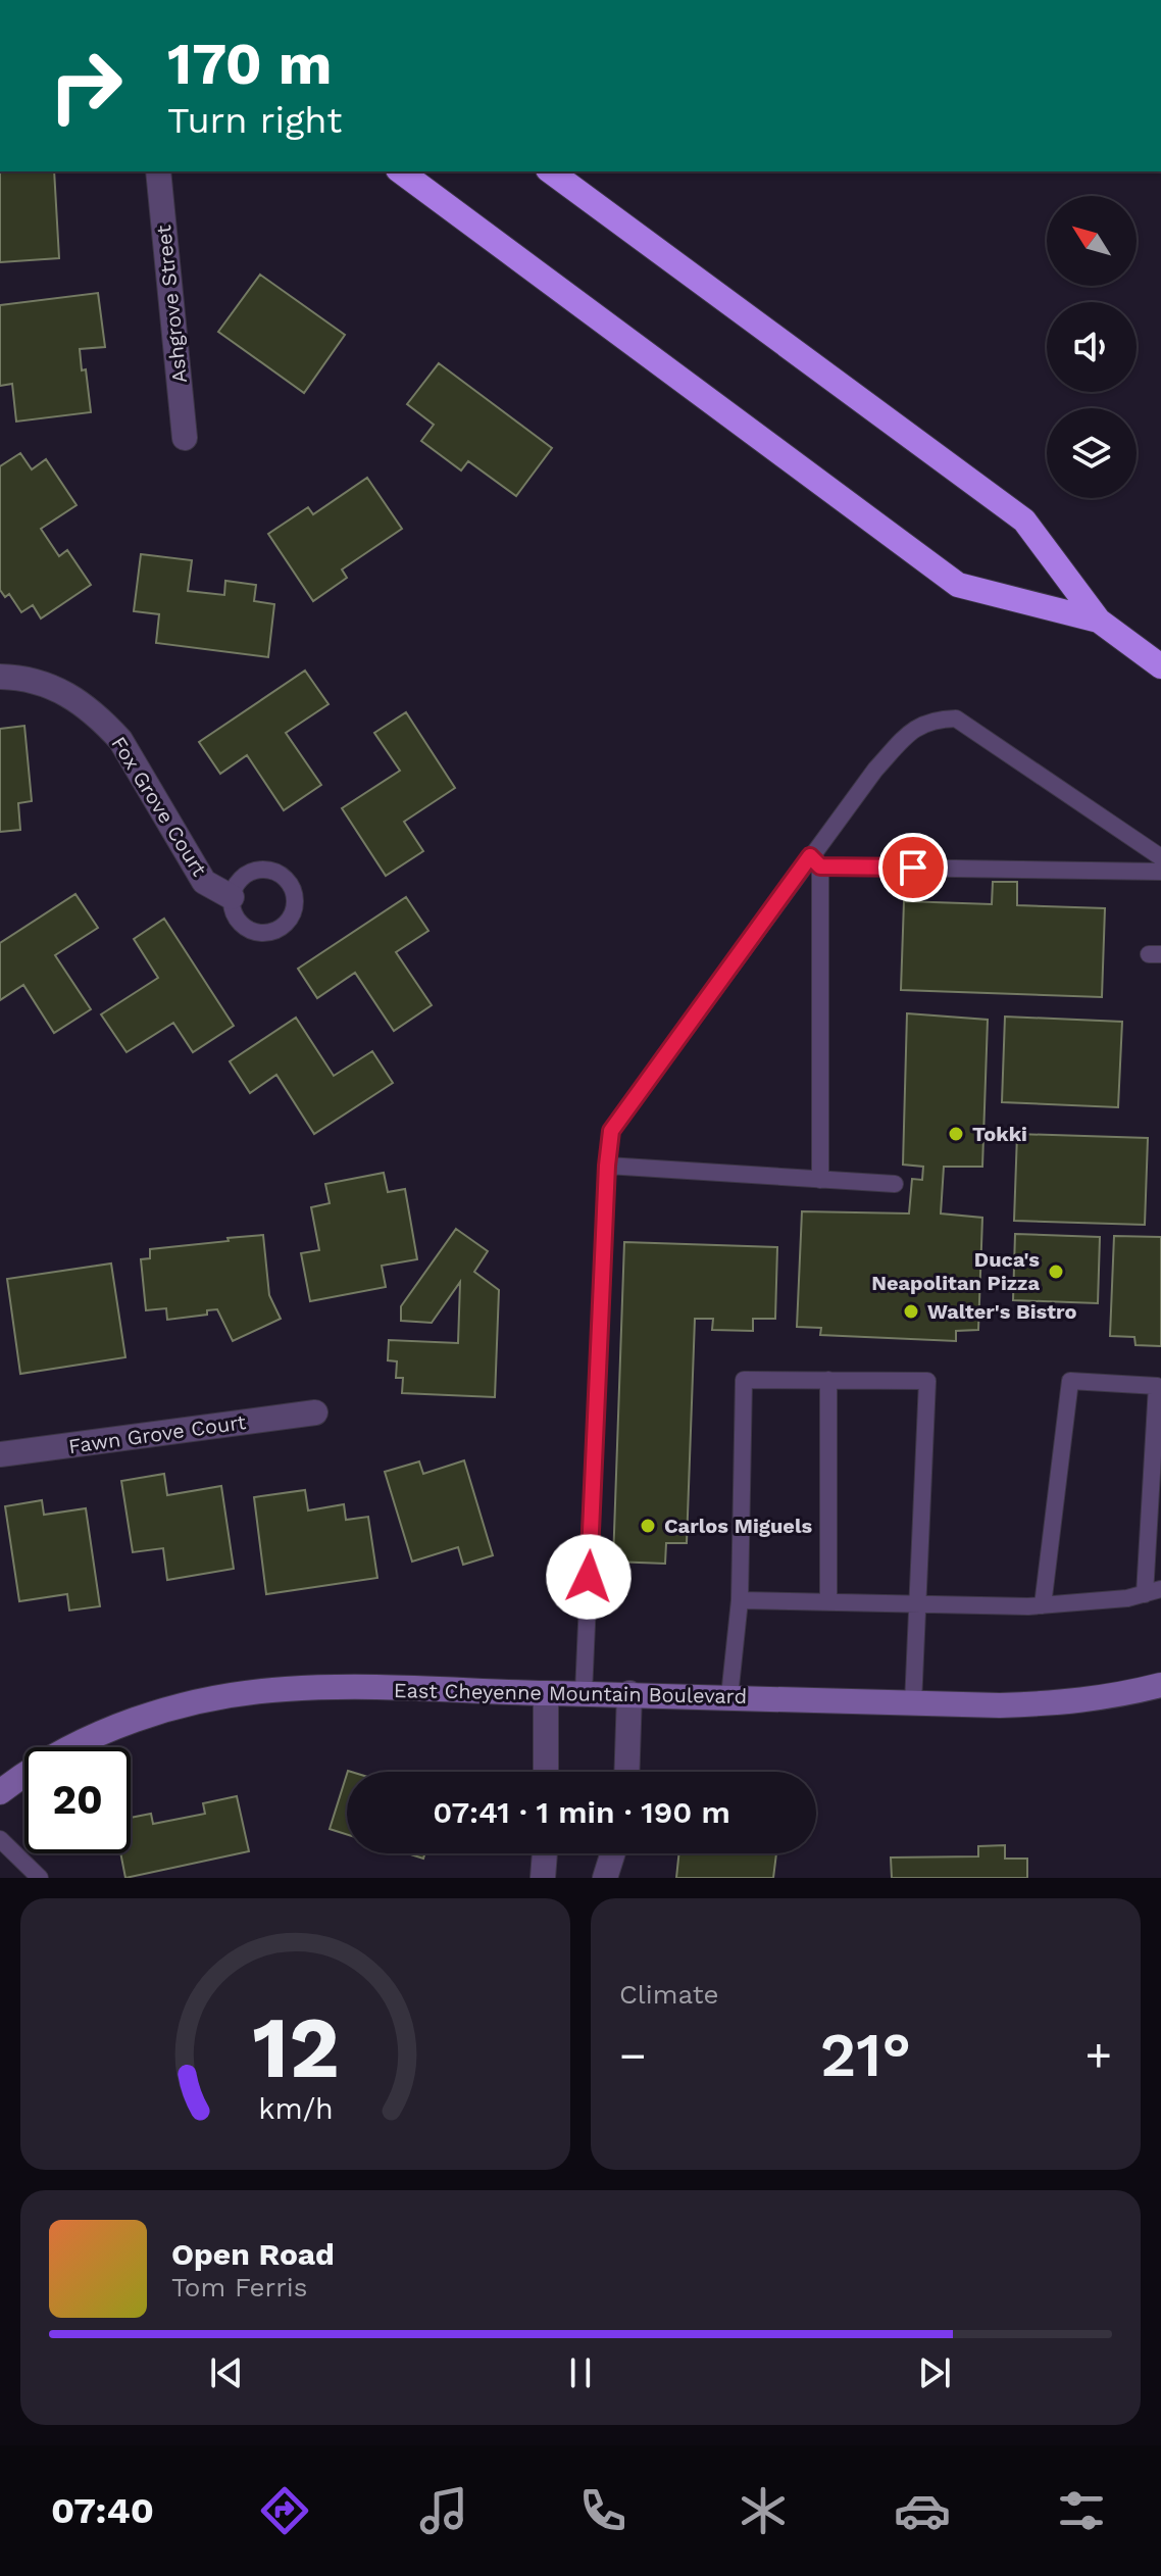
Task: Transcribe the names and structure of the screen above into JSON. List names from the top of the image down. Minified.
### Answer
{"streets":{"street":["Ashgrove Street","Fox Grove Court","Fawn Grove Court","East Cheyenne Mountain Boulevard"]},"places":["Tokki","Duca's Neapolitan Pizza","Walter's Bistro","Carlos Miguels"],"north":"top left","page":{"turn":["170 m","Turn right"],"limit":"20","trip":"07:41 · 1 min · 190 m","tile":"Climate","heat":["−","21°","+"],"song":["Open Road","Tom Ferris"],"tabs":"07:40","gauge":["12","km/h"]}}
